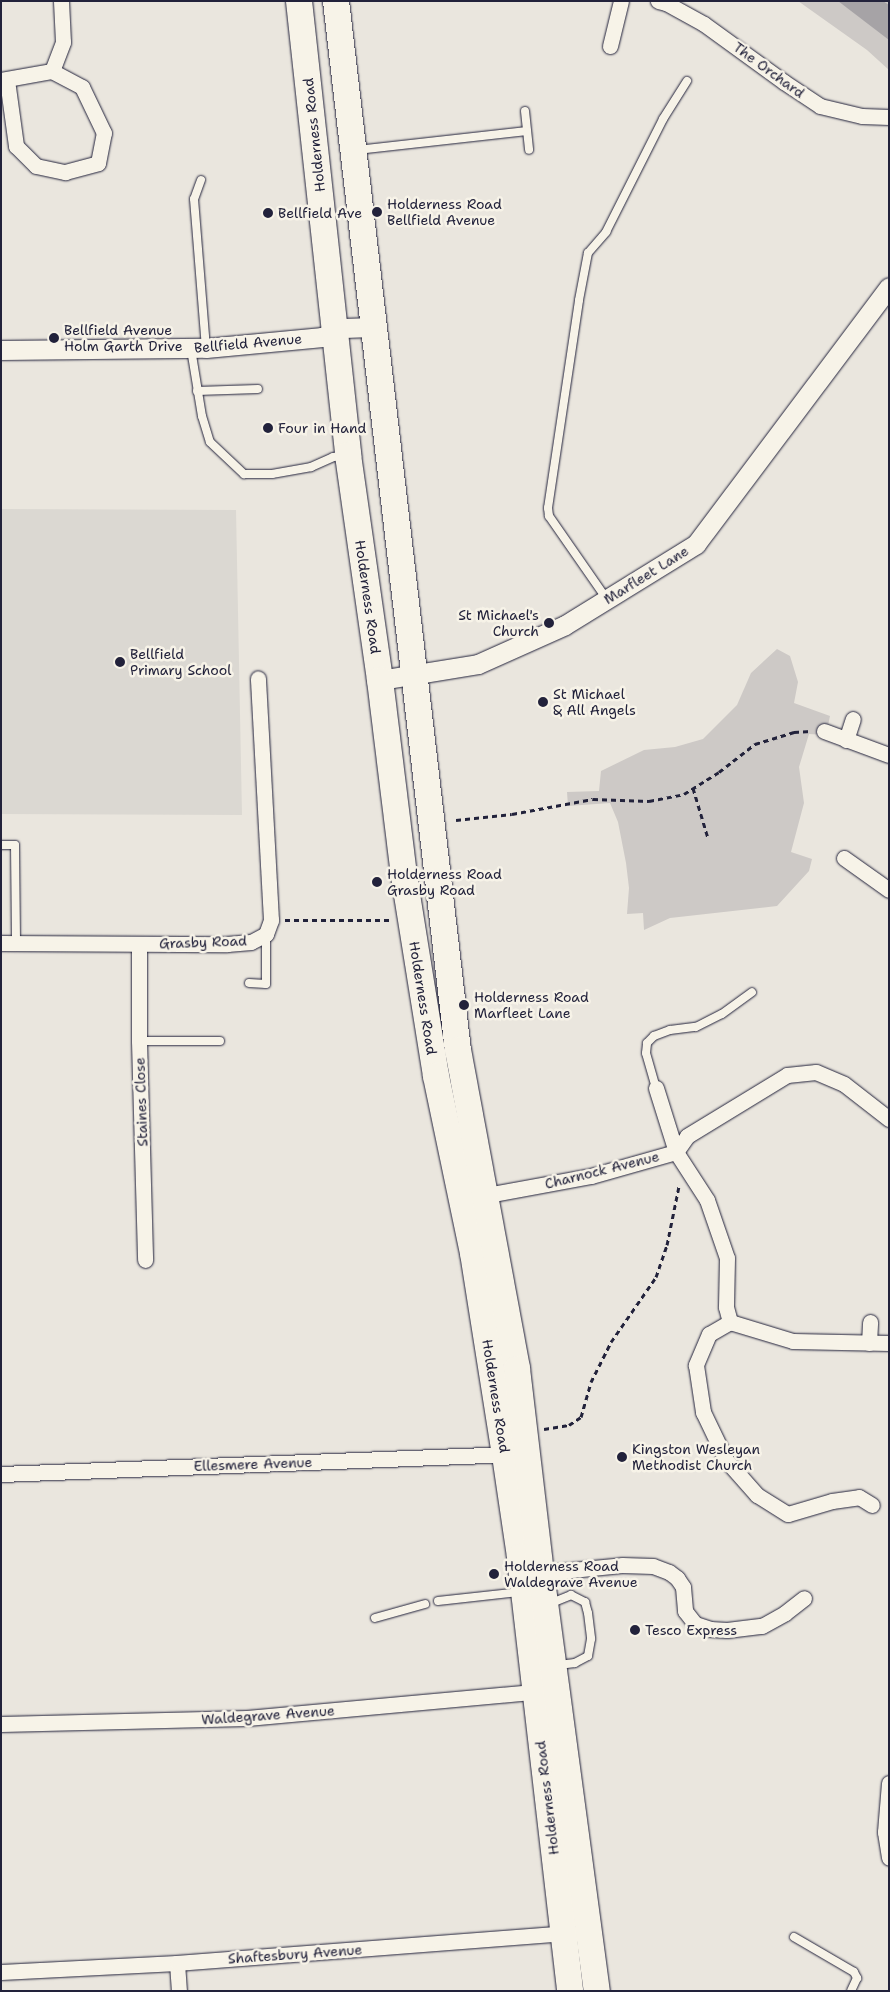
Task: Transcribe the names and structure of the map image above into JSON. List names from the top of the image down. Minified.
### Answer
{"streets":{"highway":["Holderness Road"],"street":["The Orchard","Bellfield Avenue","Marfleet Lane","Grasby Road","Staines Close","Charnock Avenue","Ellesmere Avenue","Waldegrave Avenue","Shaftesbury Avenue"]},"crossings":[["Holderness Road","Bellfield Avenue"],["Holderness Road","Marfleet Lane"],["Holderness Road","Charnock Avenue"],["Holderness Road","Ellesmere Avenue"],["Holderness Road","Waldegrave Avenue"],["Holderness Road","Shaftesbury Avenue"],["Grasby Road","Staines Close"]],"places":["Holderness Road Bellfield Avenue","Bellfield Ave","Bellfield Avenue Holm Garth Drive","Four in Hand","St Michael's Church","Bellfield Primary School","St Michael & All Angels","Holderness Road Grasby Road","Holderness Road Marfleet Lane","Kingston Wesleyan Methodist Church","Holderness Road Waldegrave Avenue","Tesco Express"]}
